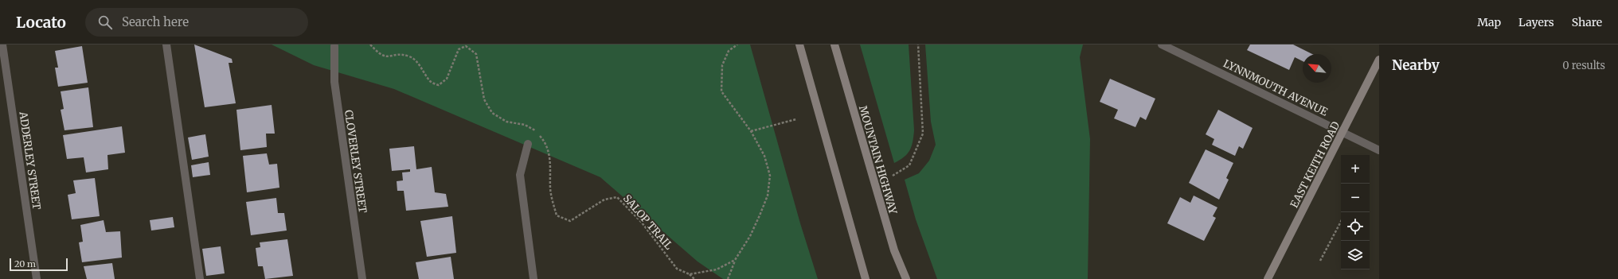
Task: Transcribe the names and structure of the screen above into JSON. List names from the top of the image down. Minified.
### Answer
{"streets":{"main road":["MOUNTAIN HIGHWAY","EAST KEITH ROAD"],"street":["LYNNMOUTH AVENUE","ADDERLEY STREET","CLOVERLEY STREET"],"path":["SALOP TRAIL"]},"crossings":[["LYNNMOUTH AVENUE","EAST KEITH ROAD"]],"scale_bar":"20 m","north":"top left","page":{"header":"Locato","search":"Search here","nav":["Map","Layers","Share"],"heading":["Nearby","0 results"],"map_buttons":["+","−"],"scale":"20 m"}}
